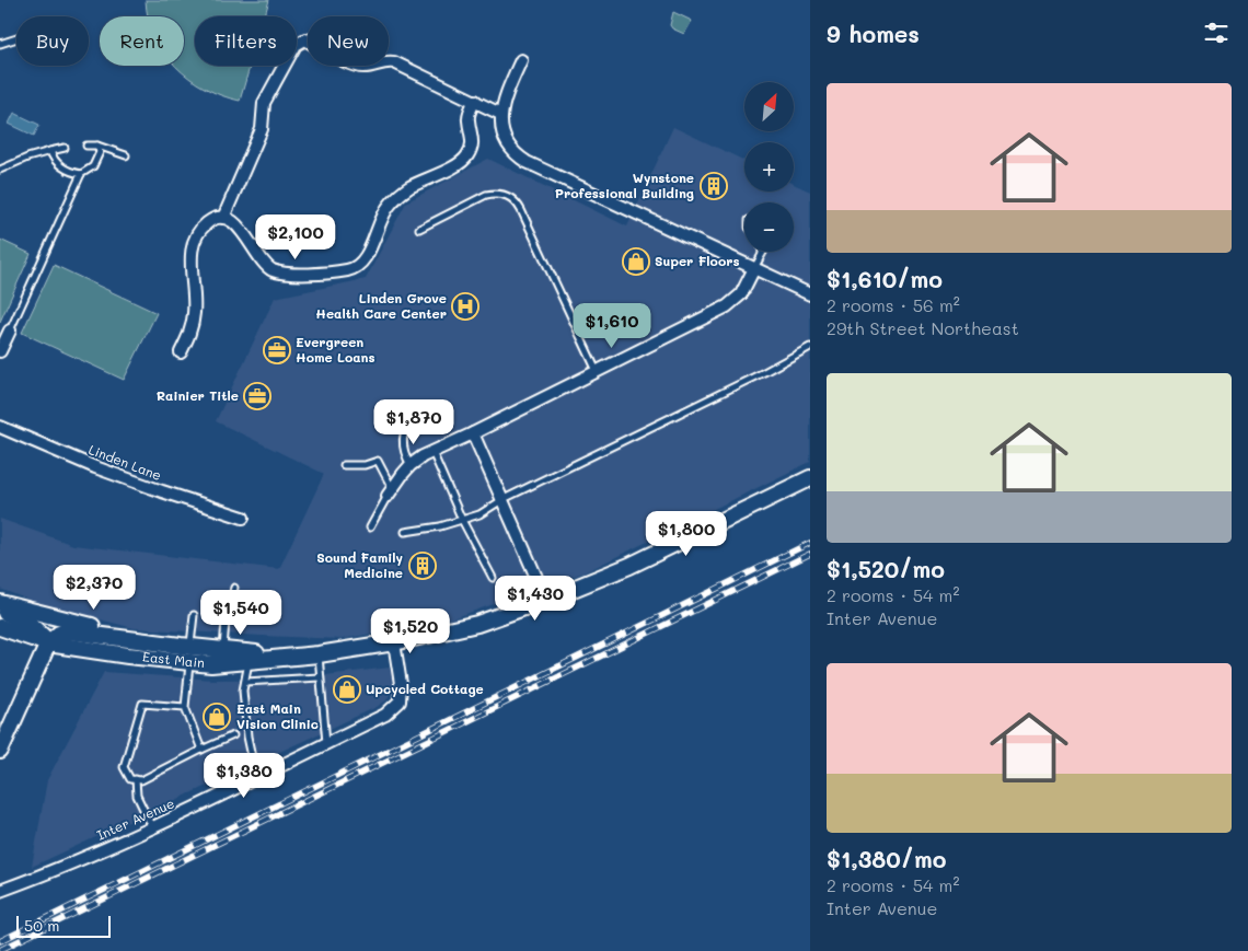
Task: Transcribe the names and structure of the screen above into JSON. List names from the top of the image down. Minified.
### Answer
{"streets":{"main road":["East Main"],"street":["Linden Lane","Inter Avenue"]},"crossings":[["East Main","Inter Avenue"]],"places":{"building":["Wynstone Professional Building","Sound Family Medicine"],"shop":["Super Floors","Upcycled Cottage","East Main Vision Clinic"],"hospital":["Linden Grove Health Care Center"],"office":["Evergreen Home Loans","Rainier Title"]},"scale_bar":"50 m","north":"top right","page":{"heading":"9 homes","chip":["Buy","Rent","Filters","New"],"list":[{"name":"$1,610/mo","note":"2 rooms · 56 m² · 29th Street Northeast"},{"name":"$1,520/mo","note":"2 rooms · 54 m² · Inter Avenue"},{"name":"$1,380/mo","note":"2 rooms · 54 m² · Inter Avenue"}],"map_buttons":["+","−"],"price":["$2,100","$1,610","$1,870","$1,800","$2,370","$1,430","$1,540","$1,520","$1,380"],"scale":"50 m"}}
